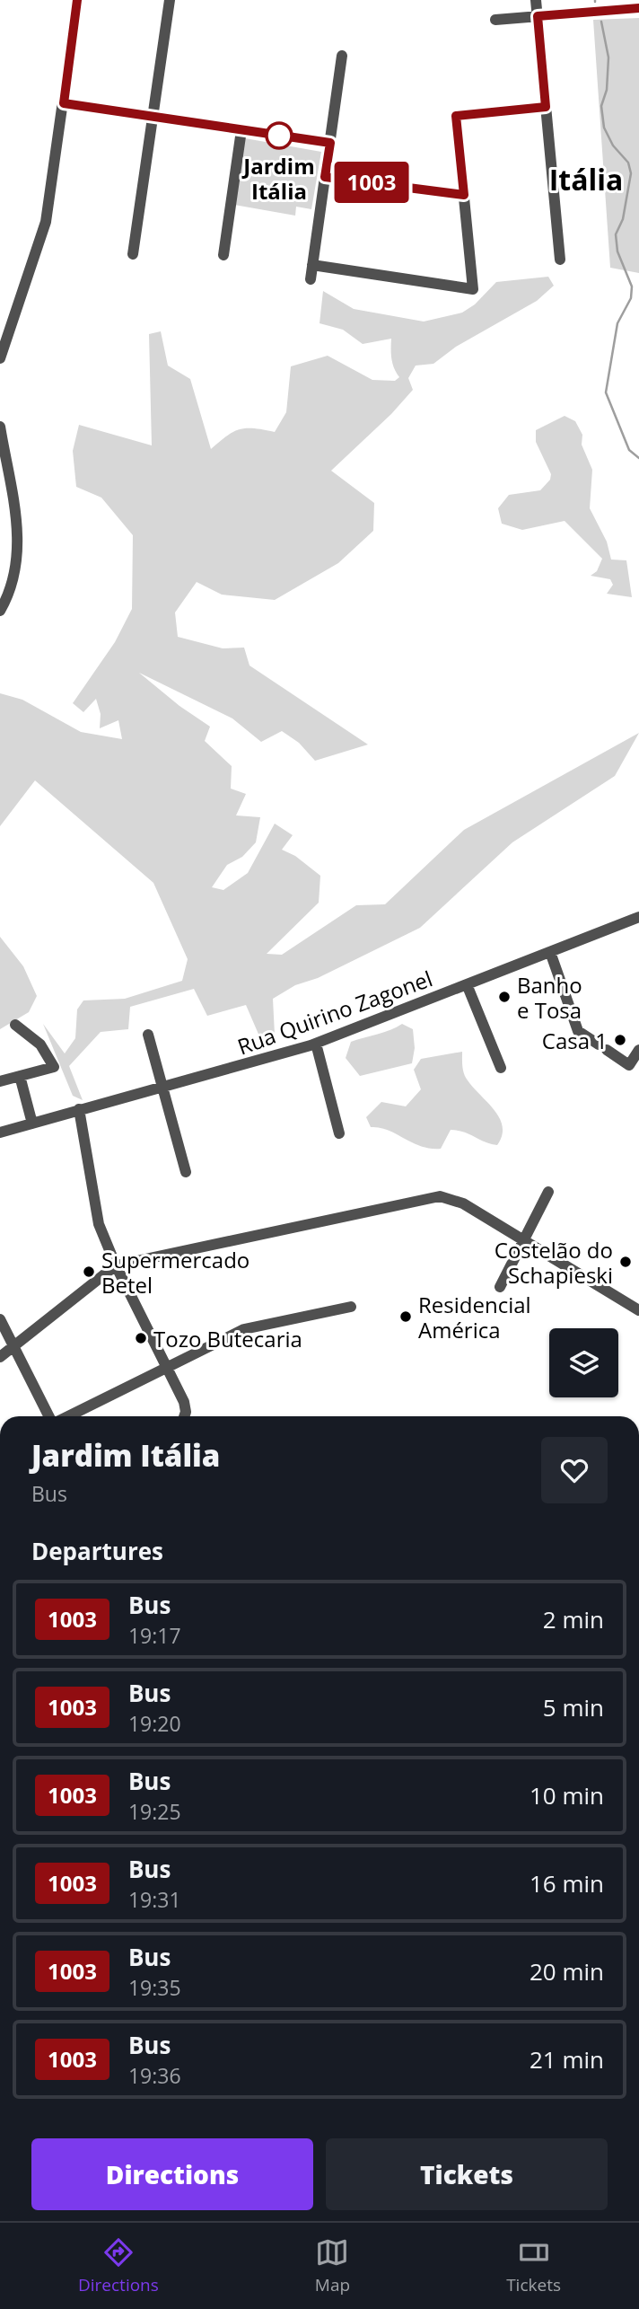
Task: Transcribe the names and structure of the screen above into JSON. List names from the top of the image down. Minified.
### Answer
{"streets":{"street":["Rua Quirino Zagonel"]},"districts":["Itália"],"places":["Jardim Itália","Banho e Tosa","Casa 1","Costelão do Schapieski","Supermercado Betel","Residencial América","Tozo Butecaria"],"lines":["bus line 1003"],"page":{"on_map":"1003","heading":[["Jardim Itália","Bus"],"Departures"],"list":[{"mark":"1003","name":"Bus","note":"19:17","value":"2 min"},{"mark":"1003","name":"Bus","note":"19:20","value":"5 min"},{"mark":"1003","name":"Bus","note":"19:25","value":"10 min"},{"mark":"1003","name":"Bus","note":"19:31","value":"16 min"},{"mark":"1003","name":"Bus","note":"19:35","value":"20 min"},{"mark":"1003","name":"Bus","note":"19:36","value":"21 min"}],"buttons":["Directions","Tickets"],"tabs":["Directions","Map","Tickets"]}}
